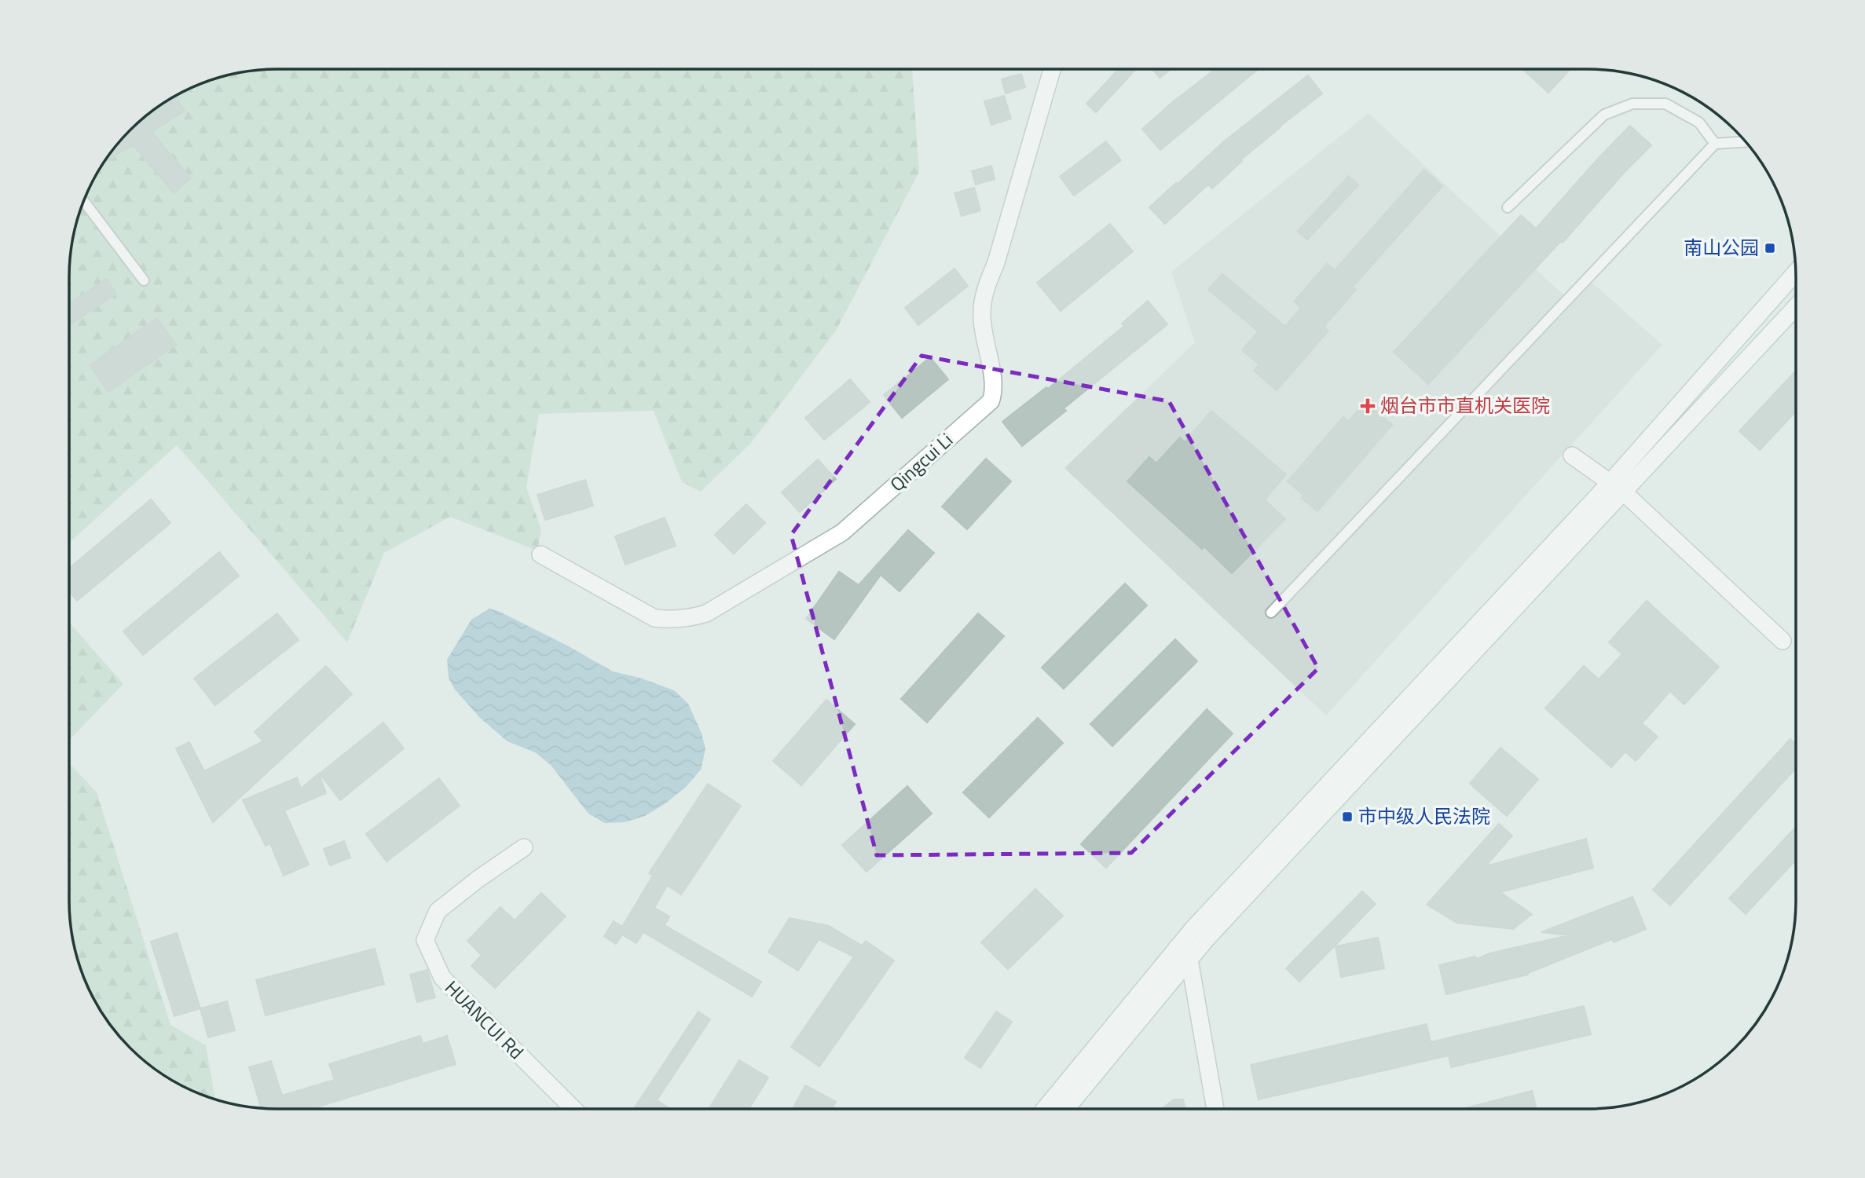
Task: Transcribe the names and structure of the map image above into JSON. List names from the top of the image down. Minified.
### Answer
{"streets":{"main road":["Qingcui Li","HUANCUI Rd"]},"places":{"transit":["南山公园","市中级人民法院"],"health":["烟台市市直机关医院"]}}
